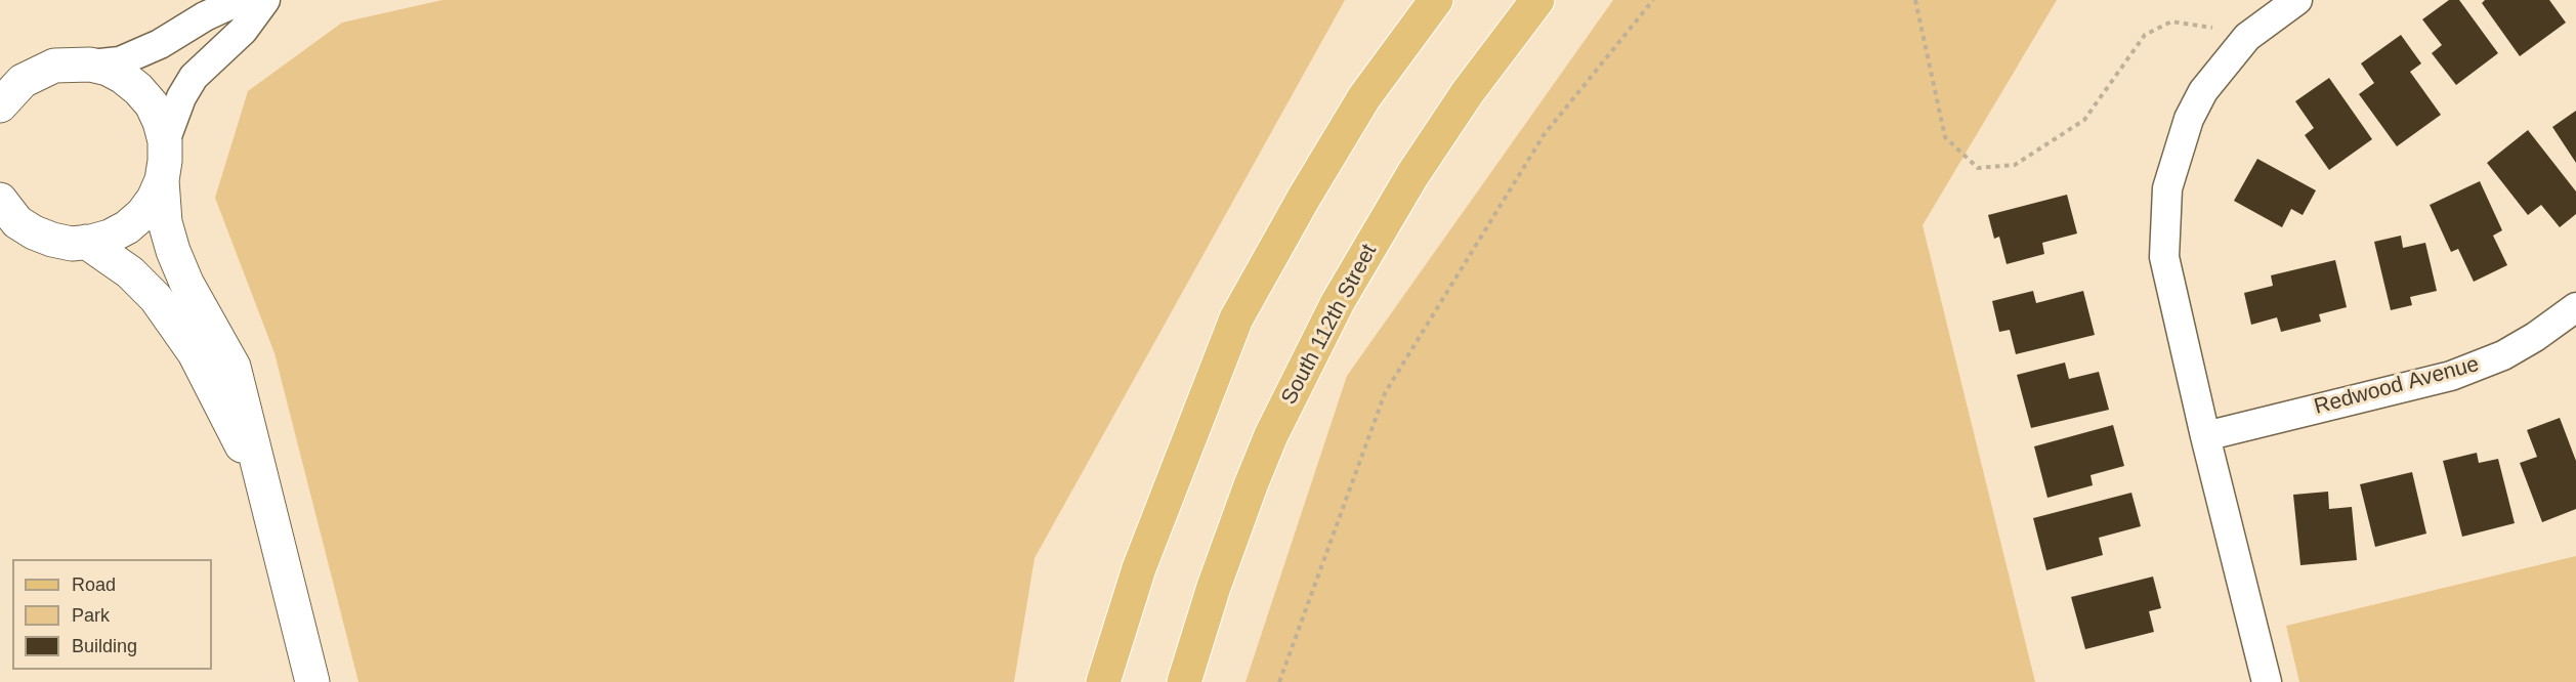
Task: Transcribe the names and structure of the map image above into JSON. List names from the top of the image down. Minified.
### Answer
{"streets":{"main road":["South 112th Street"],"street":["Redwood Avenue"]},"legend":["Road","Park","Building"]}
